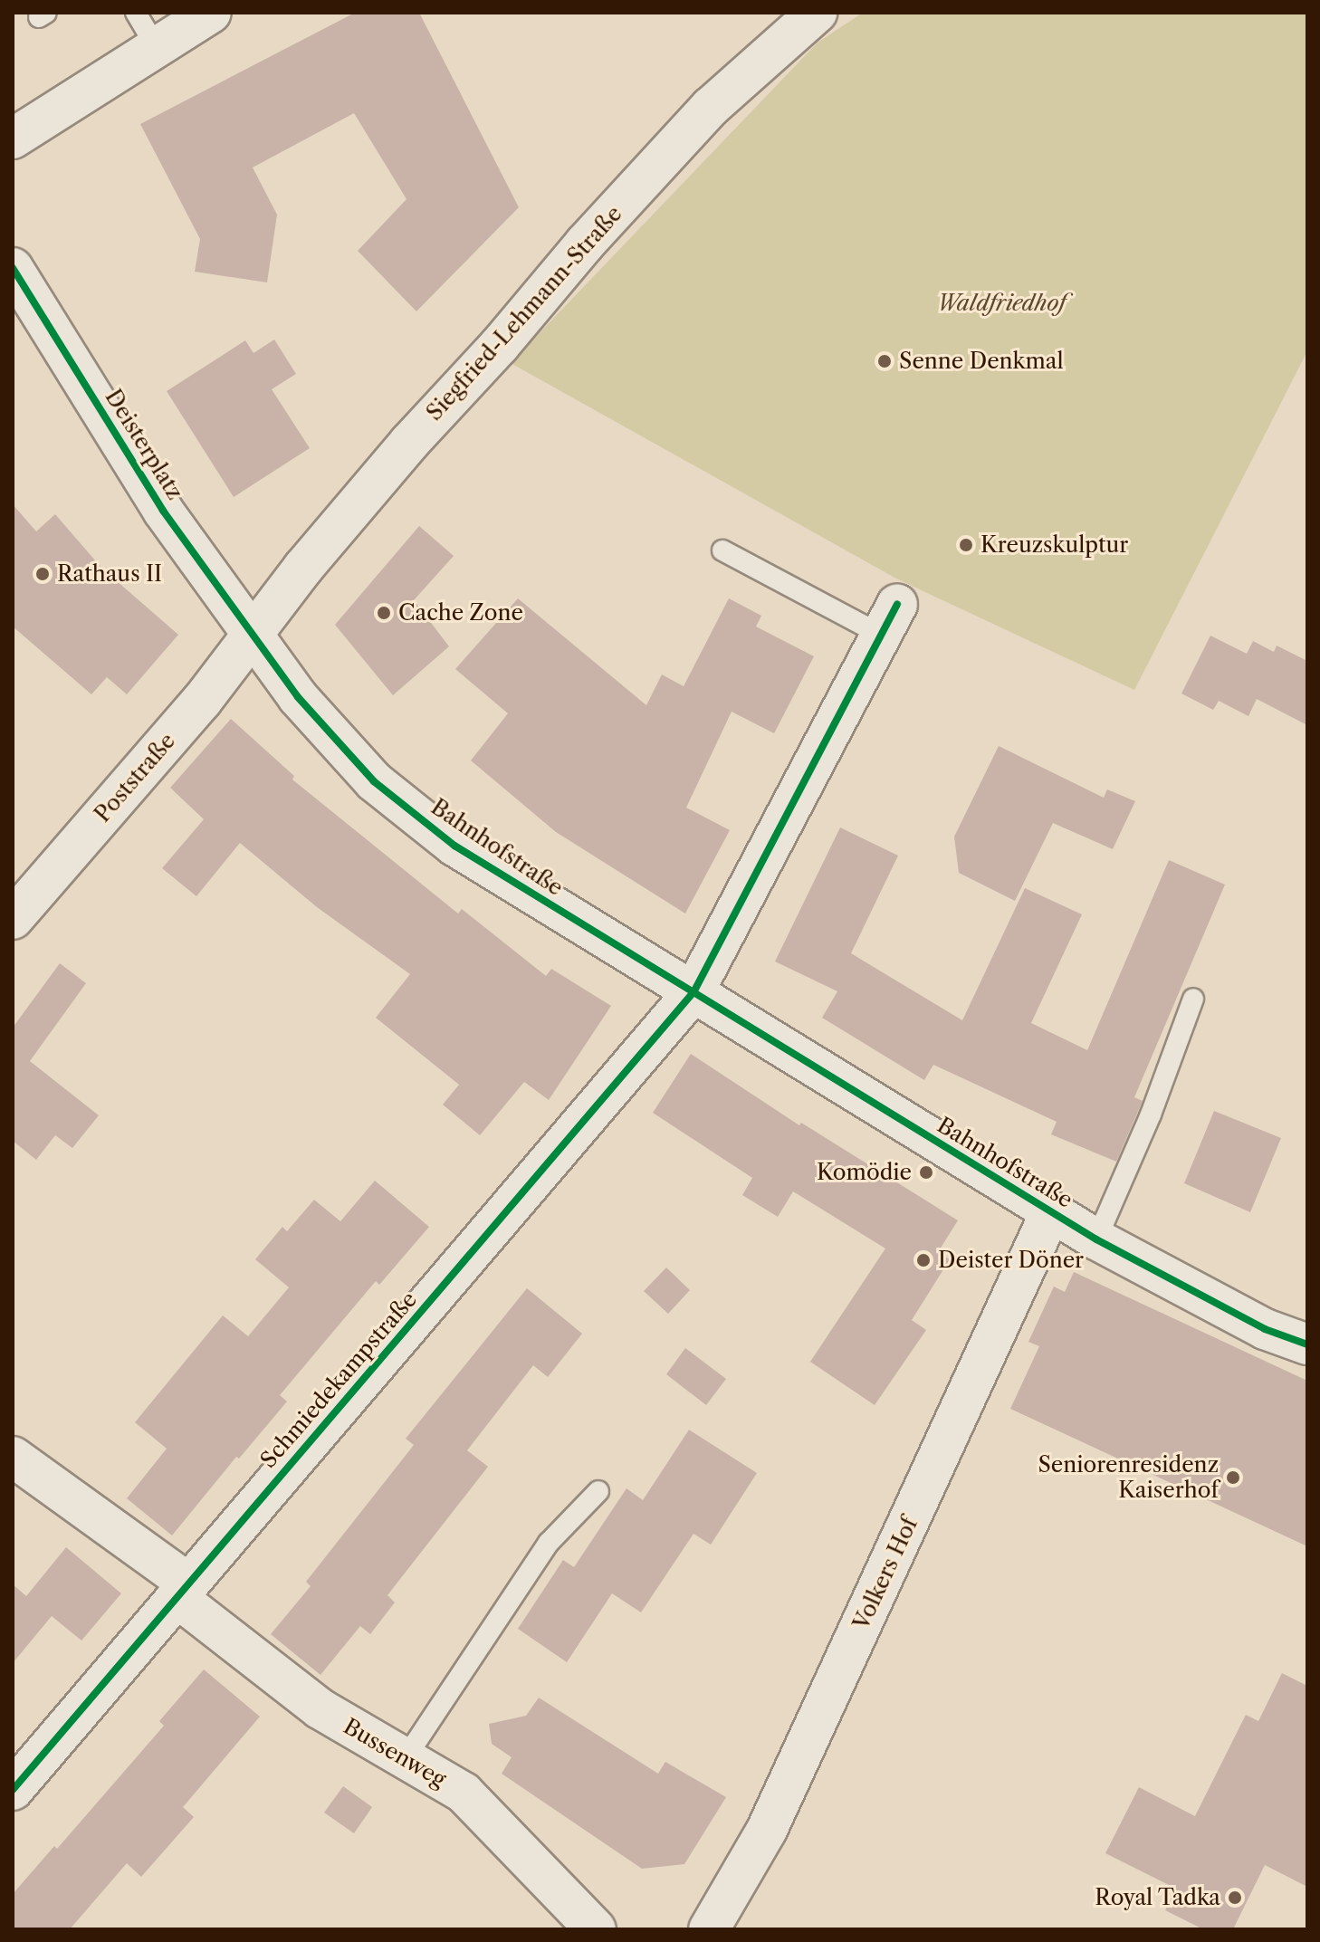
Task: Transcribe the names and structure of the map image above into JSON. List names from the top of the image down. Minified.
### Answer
{"streets":{"street":["Siegfried-Lehmann-Straße","Deisterplatz","Poststraße","Bahnhofstraße","Schmiedekampstraße","Volkers Hof","Bussenweg"]},"crossings":[["Siegfried-Lehmann-Straße","Deisterplatz"],["Siegfried-Lehmann-Straße","Poststraße"],["Siegfried-Lehmann-Straße","Bahnhofstraße"],["Deisterplatz","Poststraße"],["Deisterplatz","Bahnhofstraße"],["Poststraße","Bahnhofstraße"],["Bahnhofstraße","Schmiedekampstraße"],["Bahnhofstraße","Volkers Hof"],["Schmiedekampstraße","Bussenweg"]],"parks":["Waldfriedhof"],"places":["Senne Denkmal","Kreuzskulptur","Rathaus II","Cache Zone","Komödie","Deister Döner","Seniorenresidenz Kaiserhof","Royal Tadka"]}
